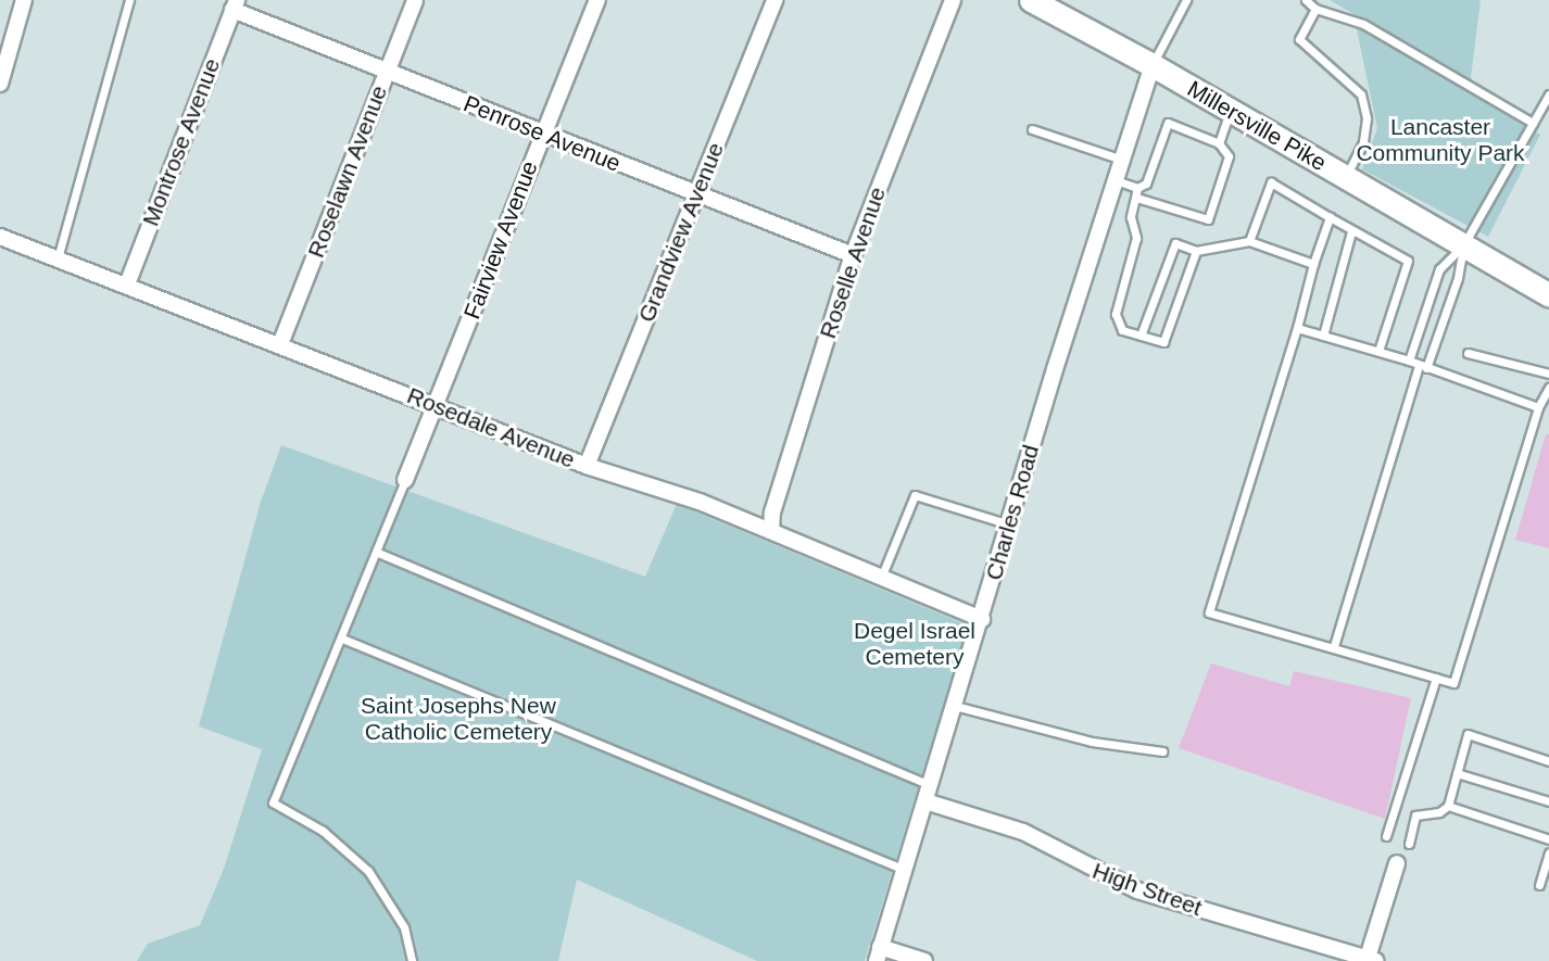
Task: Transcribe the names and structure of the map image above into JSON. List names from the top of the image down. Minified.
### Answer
{"streets":{"main road":["Millersville Pike"],"street":["Penrose Avenue","Montrose Avenue","Roselawn Avenue","Grandview Avenue","Fairview Avenue","Roselle Avenue","Rosedale Avenue","Charles Road","High Street"]},"crossings":[["Millersville Pike","Charles Road"],["Penrose Avenue","Montrose Avenue"],["Penrose Avenue","Roselawn Avenue"],["Penrose Avenue","Grandview Avenue"],["Penrose Avenue","Fairview Avenue"],["Penrose Avenue","Roselle Avenue"],["Montrose Avenue","Rosedale Avenue"],["Roselawn Avenue","Rosedale Avenue"],["Grandview Avenue","Rosedale Avenue"],["Fairview Avenue","Rosedale Avenue"],["Roselle Avenue","Rosedale Avenue"],["Rosedale Avenue","Charles Road"],["Charles Road","High Street"]],"parks":["Lancaster Community Park","Degel Israel Cemetery","Saint Josephs New Catholic Cemetery"]}
